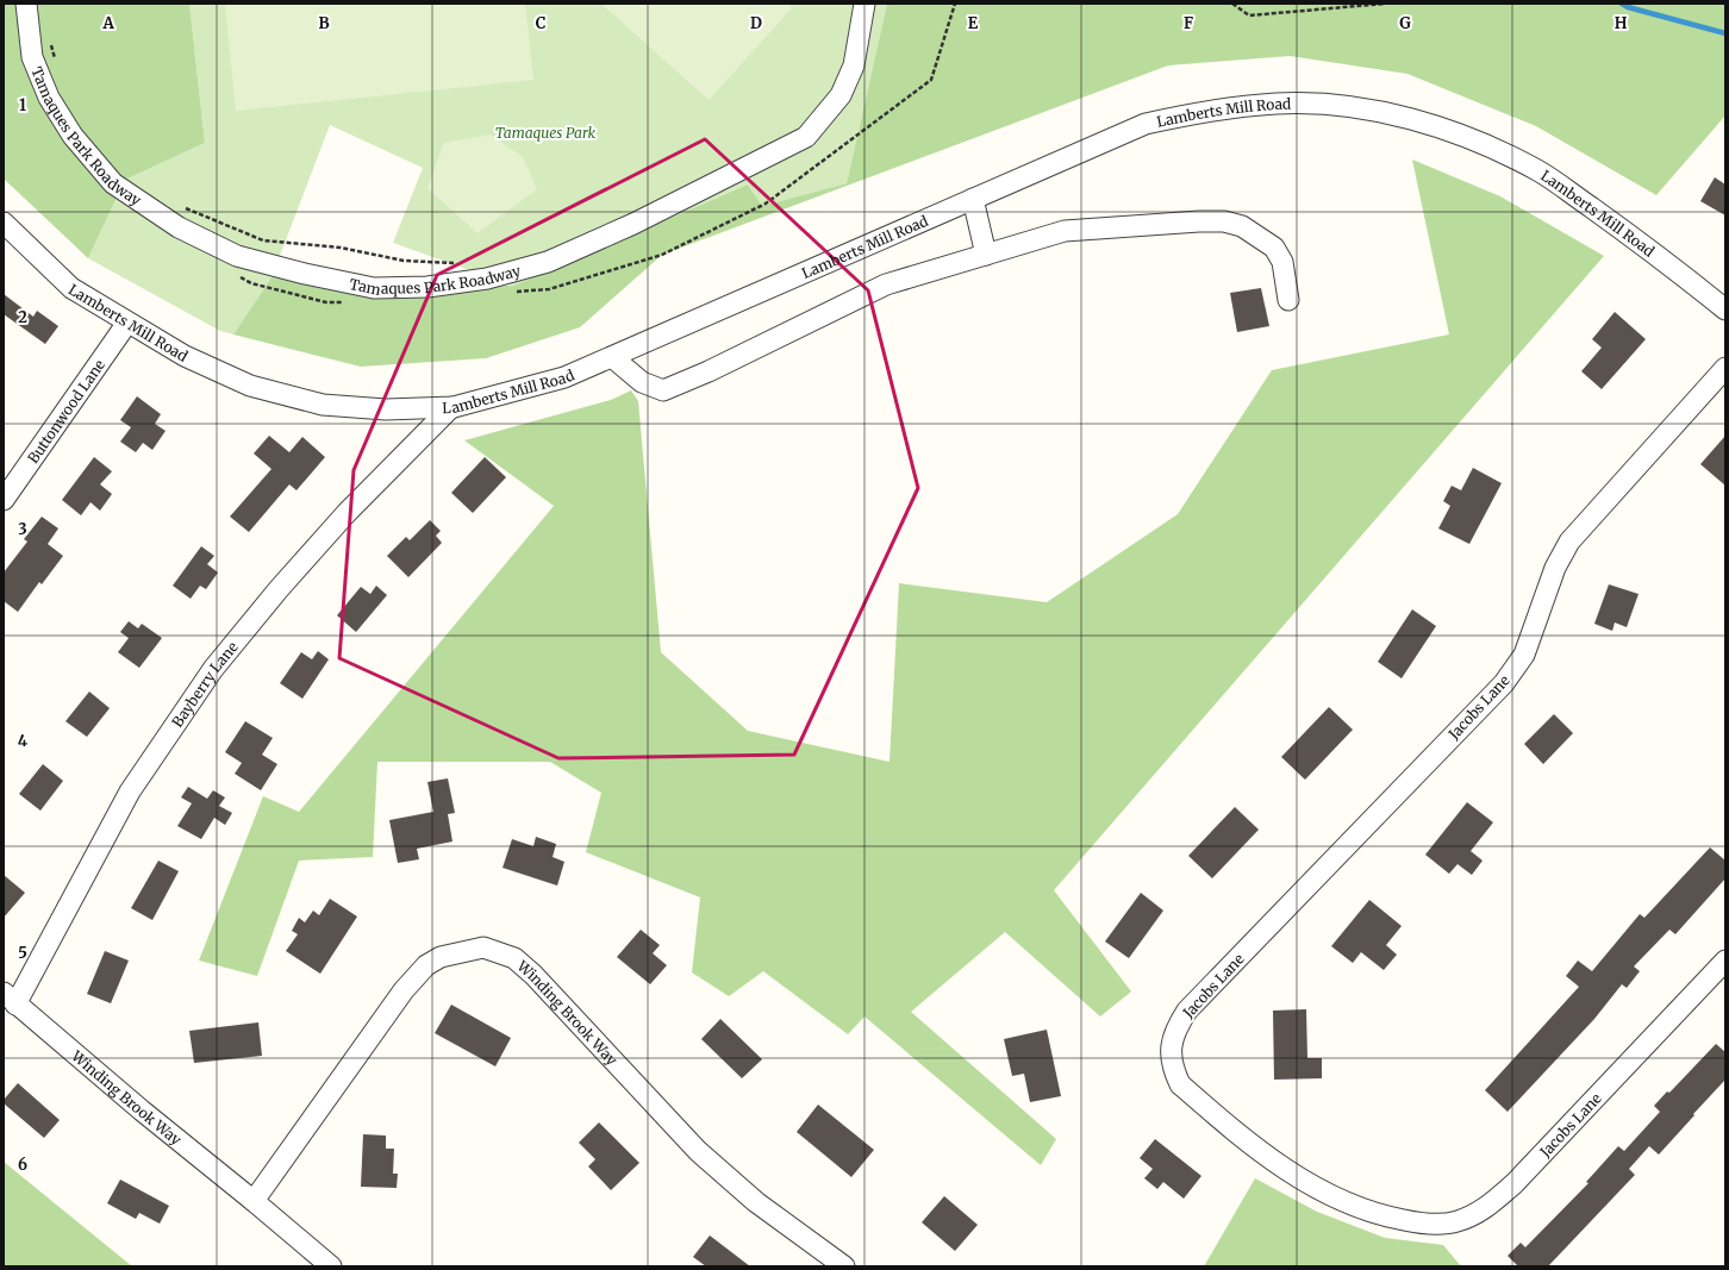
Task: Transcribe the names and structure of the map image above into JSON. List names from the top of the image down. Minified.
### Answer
{"streets":{"street":["Lamberts Mill Road","Tamaques Park Roadway","Buttonwood Lane","Bayberry Lane","Jacobs Lane","Winding Brook Way"]},"crossings":[["Lamberts Mill Road","Buttonwood Lane"],["Lamberts Mill Road","Bayberry Lane"],["Bayberry Lane","Winding Brook Way"]],"parks":["Tamaques Park"],"grid":{"columns":["A","B","C","D","E","F","G","H"],"rows":["1","2","3","4","5","6"]}}
